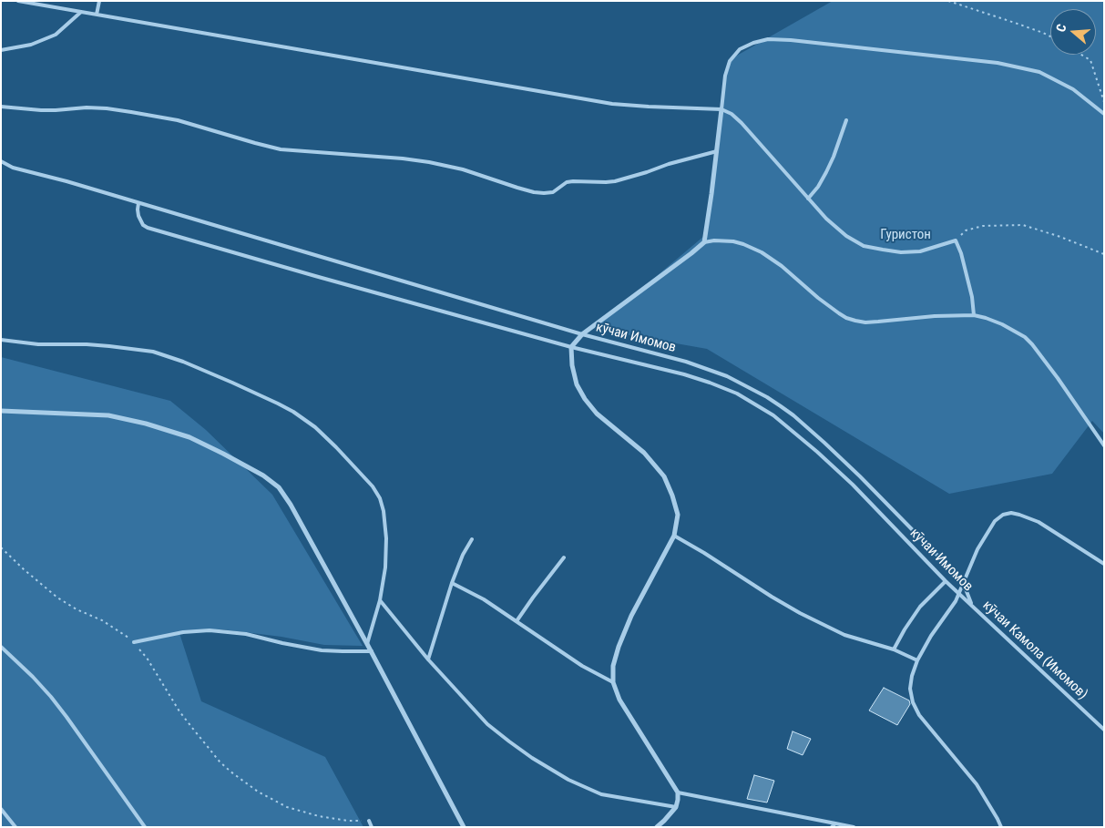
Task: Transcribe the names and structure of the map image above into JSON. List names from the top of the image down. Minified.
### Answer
{"streets":{"lane":["кӯчаи Имомов","кӯчаи Камола (Имомов)"]},"crossings":[["кӯчаи Имомов","кӯчаи Камола (Имомов)"]],"parks":["Гуристон"],"north":"left"}
